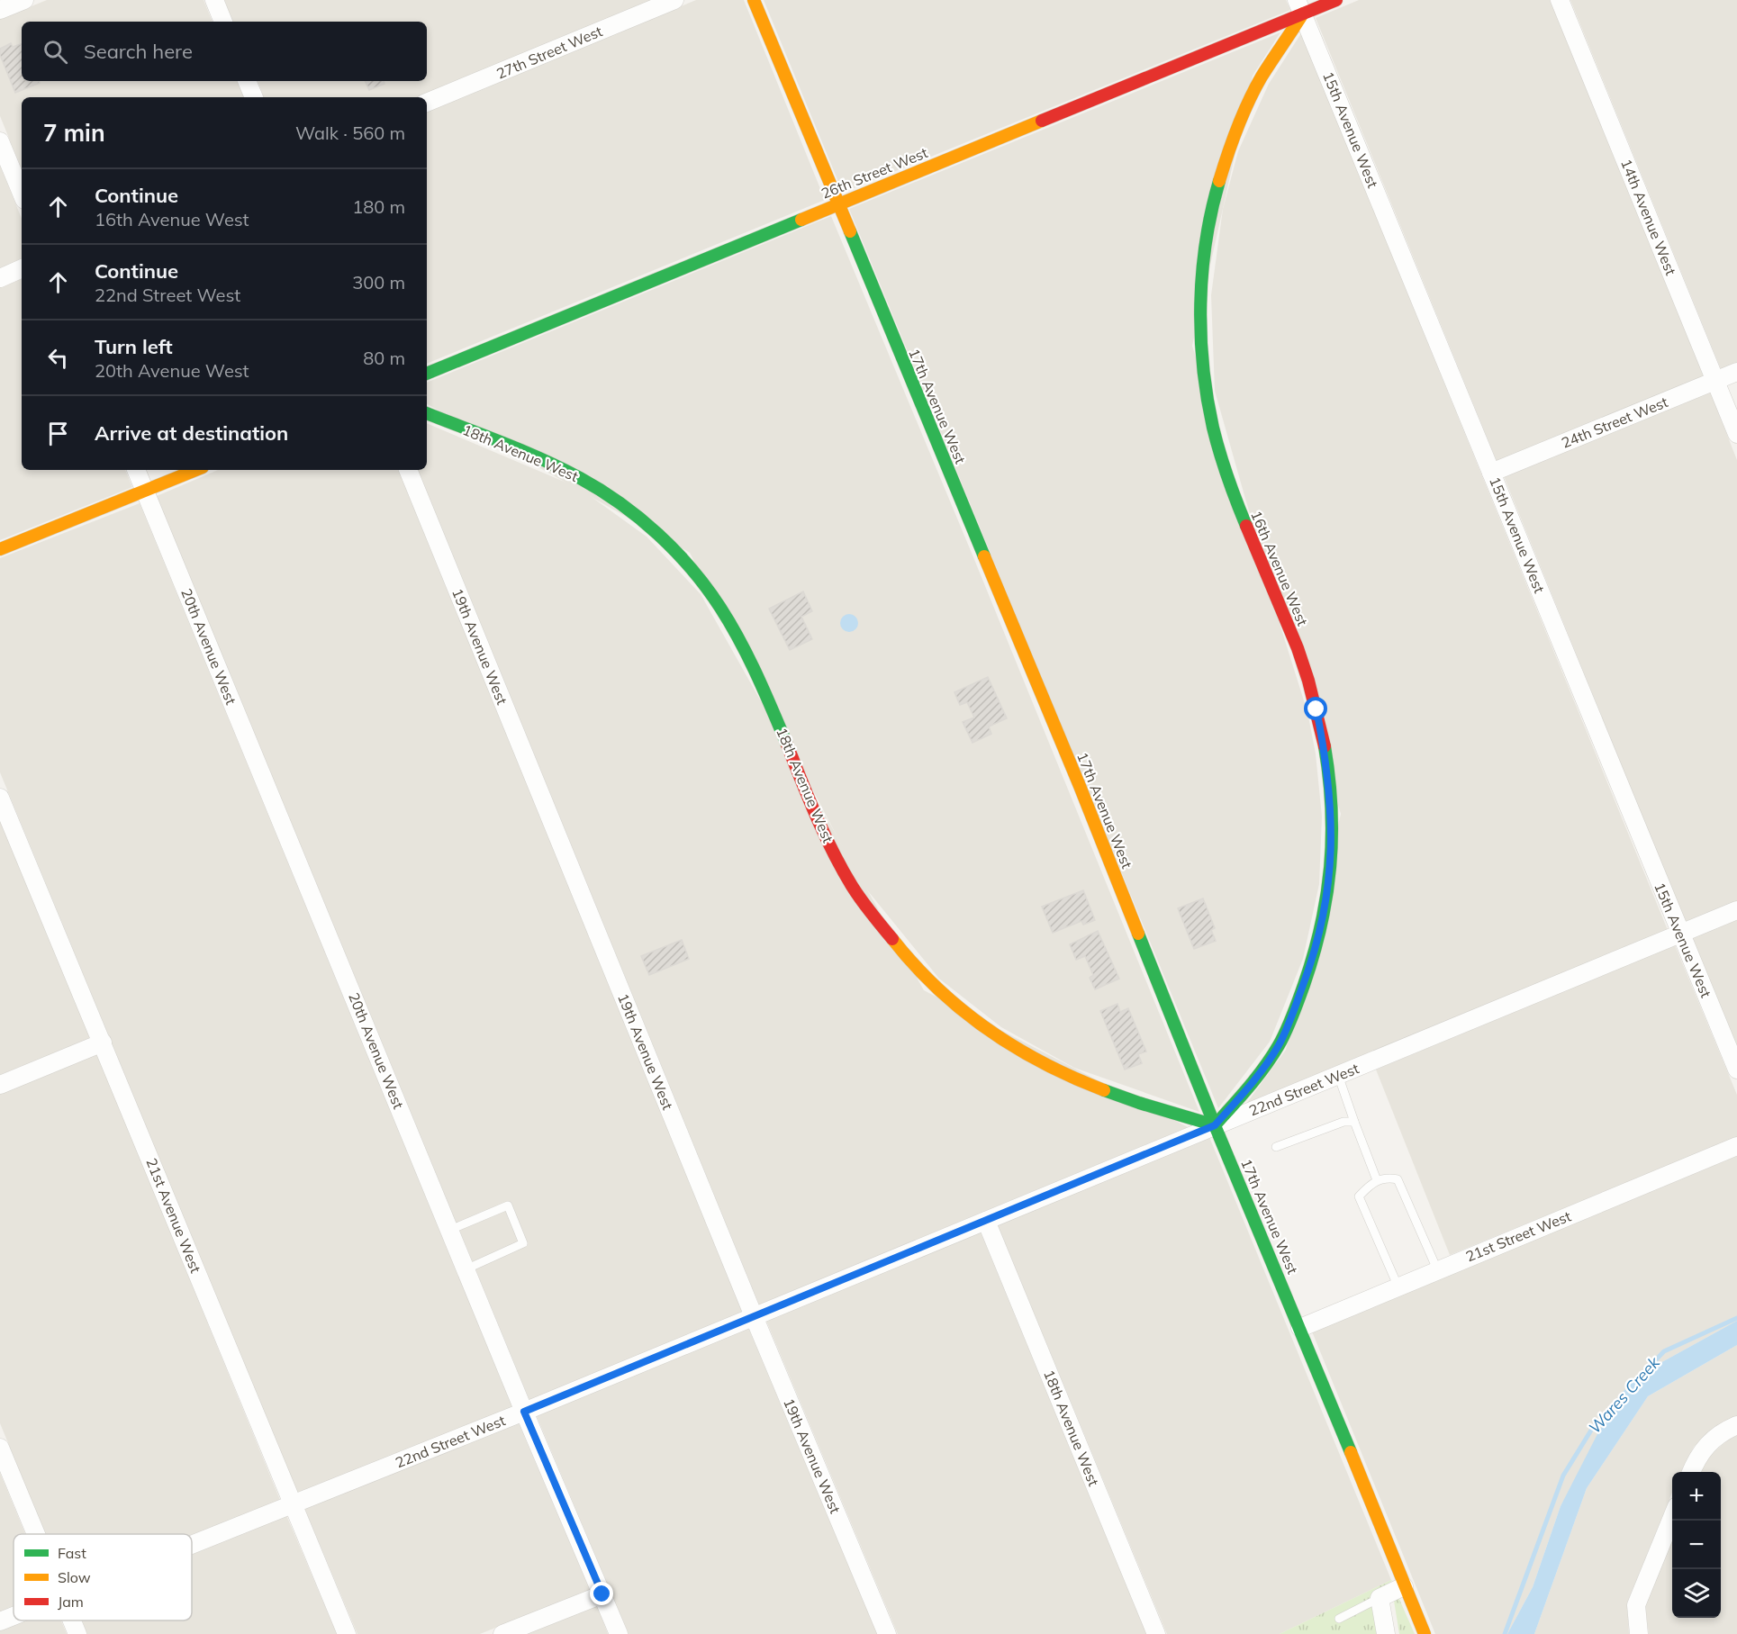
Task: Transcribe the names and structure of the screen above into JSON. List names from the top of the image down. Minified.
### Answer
{"streets":{"street":["27th Street West","15th Avenue West","26th Street West","14th Avenue West","17th Avenue West","24th Street West","18th Avenue West","16th Avenue West","20th Avenue West","19th Avenue West","22nd Street West","21st Avenue West","21st Street West"]},"crossings":[["15th Avenue West","26th Street West"],["15th Avenue West","24th Street West"],["15th Avenue West","16th Avenue West"],["15th Avenue West","22nd Street West"],["26th Street West","17th Avenue West"],["26th Street West","16th Avenue West"],["14th Avenue West","24th Street West"],["17th Avenue West","18th Avenue West"],["17th Avenue West","16th Avenue West"],["17th Avenue West","22nd Street West"],["17th Avenue West","21st Street West"],["18th Avenue West","16th Avenue West"],["18th Avenue West","22nd Street West"],["16th Avenue West","22nd Street West"],["20th Avenue West","22nd Street West"],["19th Avenue West","22nd Street West"],["22nd Street West","21st Avenue West"]],"water":["Wares Creek"],"legend":["Fast","Slow","Jam"],"page":{"search":"Search here","heading":["7 min","Walk · 560 m"],"list":[["Continue","16th Avenue West","180 m"],["Continue","22nd Street West","300 m"],["Turn left","20th Avenue West","80 m"],"Arrive at destination"],"map_buttons":["+","−"]}}
